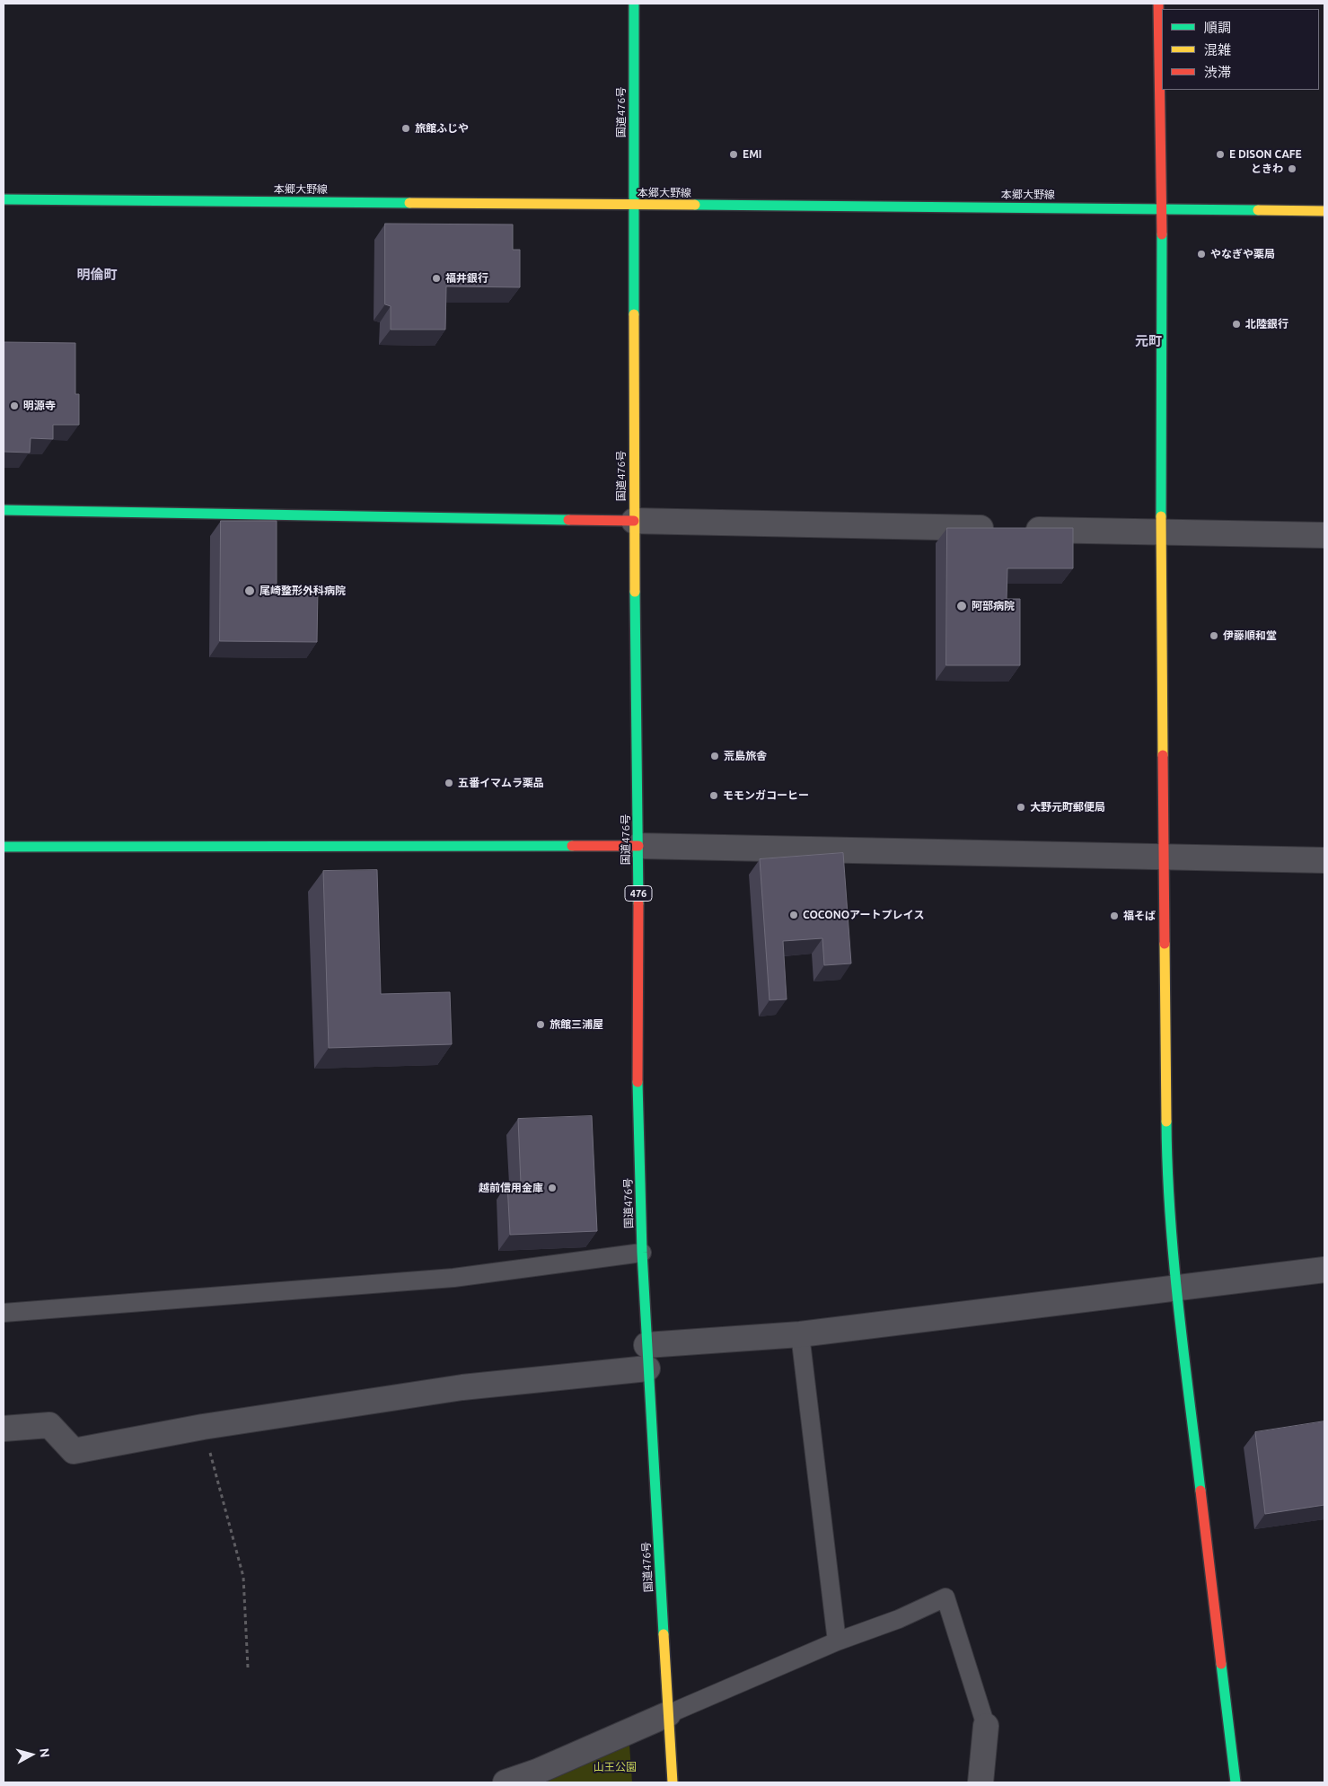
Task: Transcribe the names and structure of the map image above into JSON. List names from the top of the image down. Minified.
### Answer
{"streets":{"main road":["国道476号","本郷大野線","476"]},"crossings":[["国道476号","本郷大野線"]],"districts":["明倫町","元町"],"parks":["山王公園"],"places":["旅館ふじや","EMI","E DISON CAFE","ときわ","やなぎや薬局","福井銀行","北陸銀行","明源寺","尾崎整形外科病院","阿部病院","伊藤順和堂","荒島旅舎","五番イマムラ薬品","モモンガコーヒー","大野元町郵便局","COCONOアートプレイス","福そば","旅館三浦屋","越前信用金庫"],"legend":["順調","混雑","渋滞"],"north":"right"}
